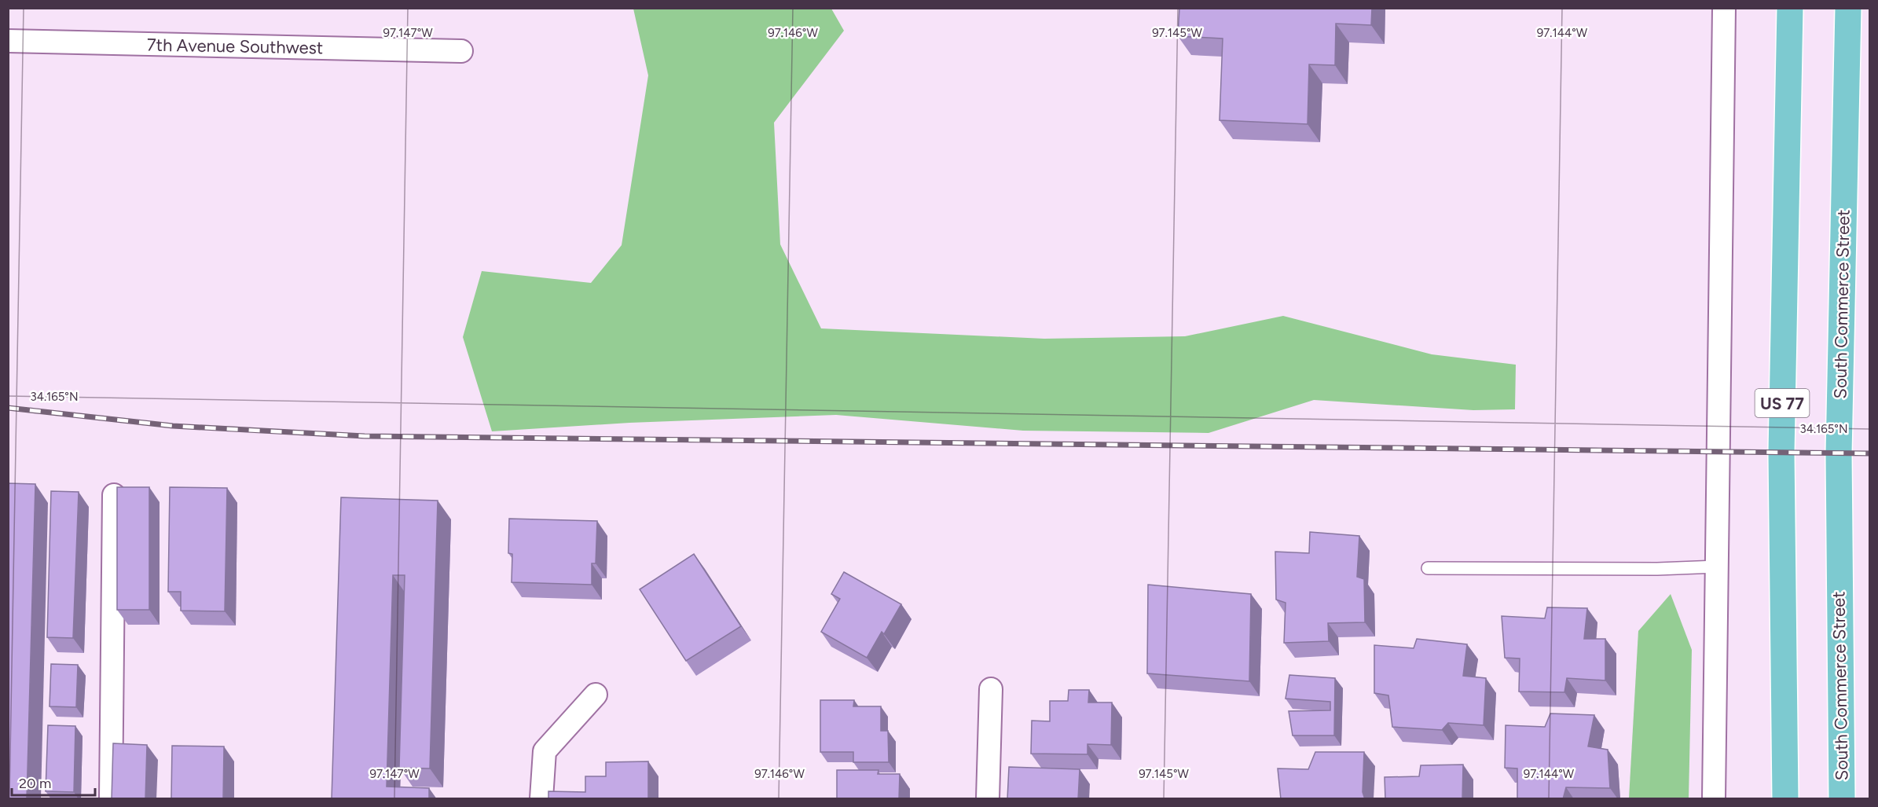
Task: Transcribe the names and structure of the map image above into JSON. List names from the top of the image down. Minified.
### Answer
{"streets":{"main road":["South Commerce Street","US 77"],"street":["7th Avenue Southwest"]},"scale_bar":"20 m","coordinates":["97.147°W","97.146°W","97.145°W","97.144°W","34.165°N"]}
